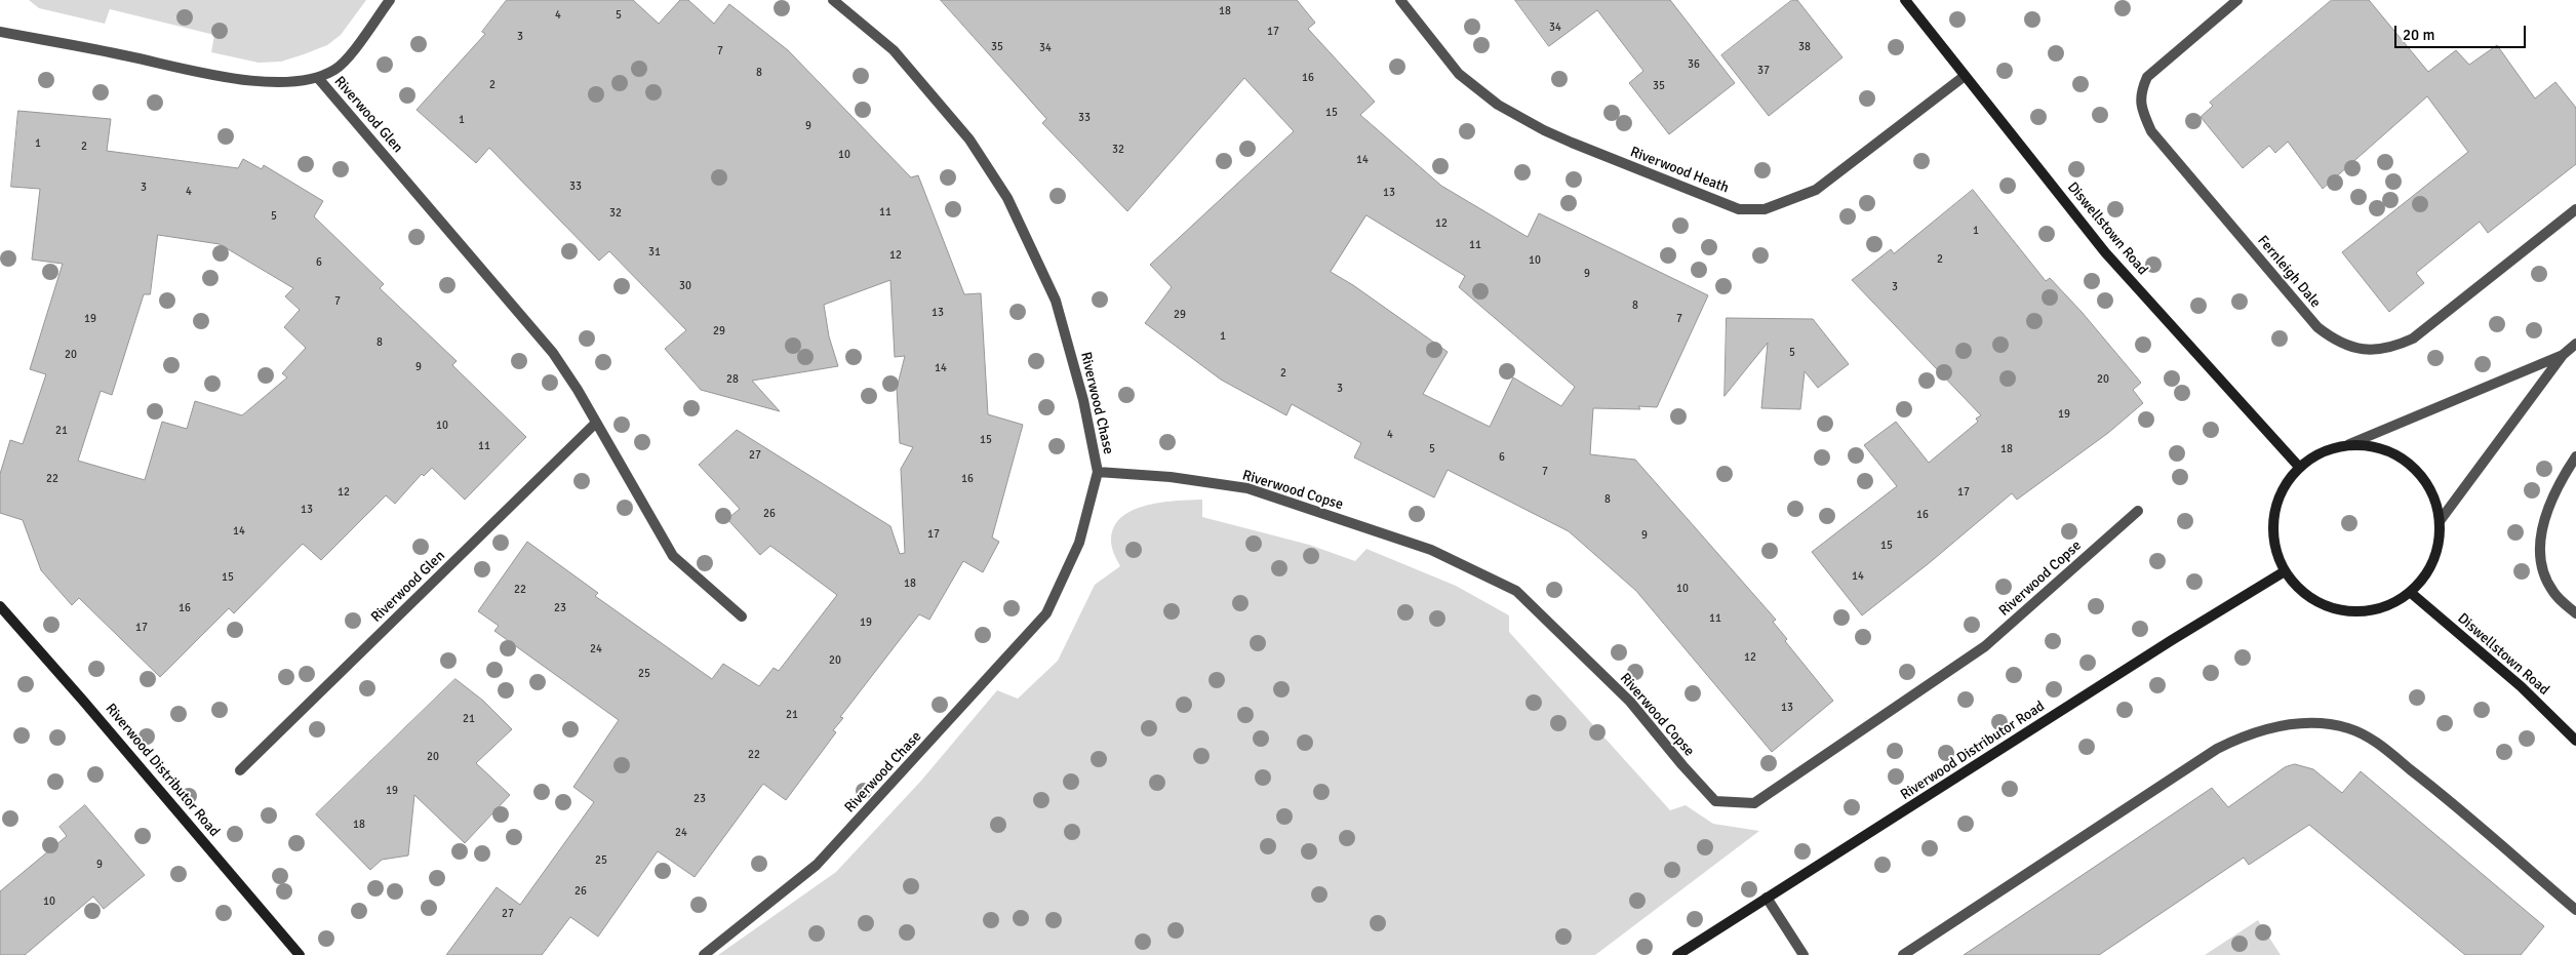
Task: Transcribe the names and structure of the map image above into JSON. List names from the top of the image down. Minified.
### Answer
{"streets":{"street":["Riverwood Glen","Riverwood Heath","Diswellstown Road","Fernleigh Dale","Riverwood Chase","Riverwood Copse","Riverwood Distributor Road"]},"crossings":[["Riverwood Heath","Diswellstown Road"],["Diswellstown Road","Riverwood Distributor Road"],["Riverwood Chase","Riverwood Copse"]],"house_numbers":["18","4","5","34","17","3","35","38","34","7","36","37","8","16","2","35","15","33","1","9","1","2","32","10","14","33","3","4","13","11","32","5","12","1","11","31","12","2","10","6","9","30","3","7","8","13","29","19","7","29","1","8","5","20","9","14","2","28","20","3","19","10","21","4","15","11","5","18","27","6","7","22","16","12","17","8","13","26","16","14","17","9","15","14","15","18","10","22","16","23","11","19","17","24","12","20","25","13","21","21","22","20","19","23","18","24","25","9","26","10","27"],"scale_bar":"20 m"}
